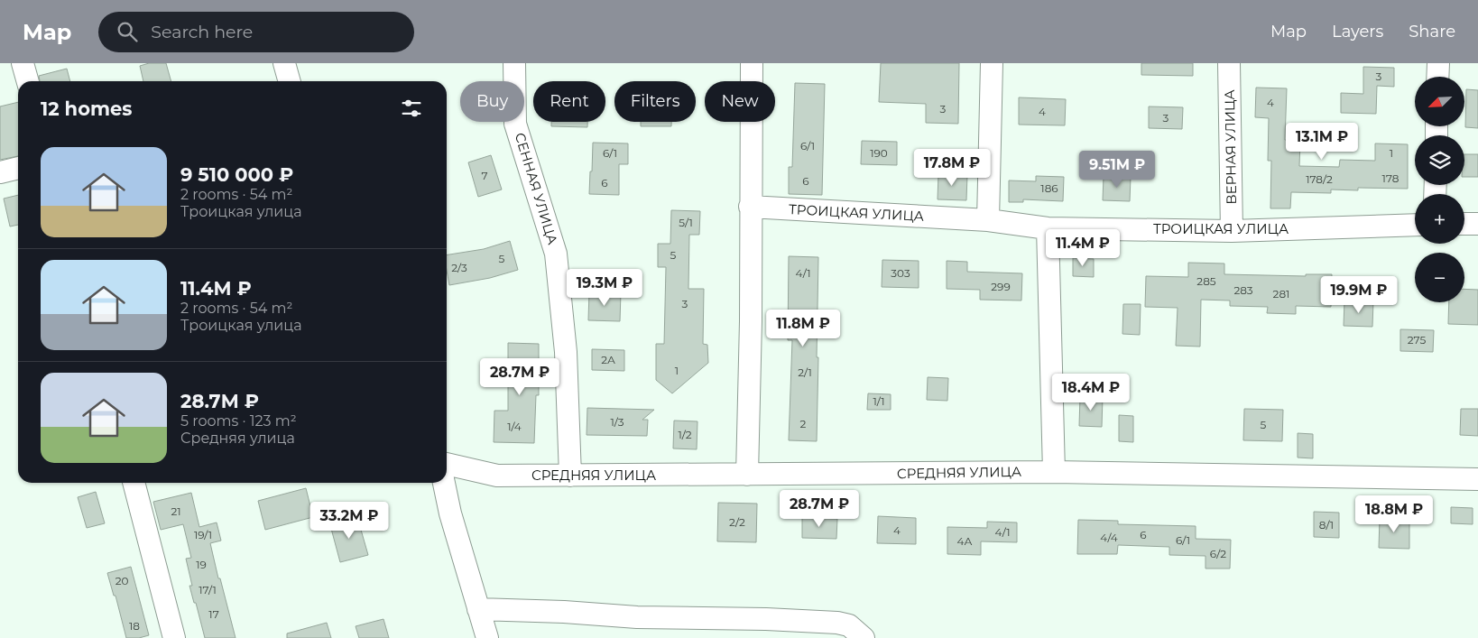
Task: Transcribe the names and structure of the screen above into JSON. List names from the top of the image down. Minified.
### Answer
{"streets":{"street":["ВЕРНАЯ УЛИЦА","СЕННАЯ УЛИЦА","ТРОИЦКАЯ УЛИЦА","СРЕДНЯЯ УЛИЦА"]},"crossings":[["ВЕРНАЯ УЛИЦА","ТРОИЦКАЯ УЛИЦА"],["СЕННАЯ УЛИЦА","СРЕДНЯЯ УЛИЦА"]],"house_numbers":["3","4","3","4","3","6/1","6/1","190","1","7","178","178/2","6","6","186","5/1","5","5","2/3","4/1","303","285","299","283","281","3","275","2А","1","2/1","1/1","1/3","2","5","1/4","1/2","21","2/2","8/1","4","4/1","19/1","6","4/4","6/1","4А","6/2","19","20","17/1","17","18"],"north":"bottom left","page":{"header":"Map","search":"Search here","nav":["Map","Layers","Share"],"map_buttons":["+","−"],"chip":["Buy","Rent","Filters","New"],"heading":"12 homes","price":["13.1M ₽","17.8M ₽","9.51M ₽","11.4M ₽","19.3M ₽","19.9M ₽","11.8M ₽","28.7M ₽","18.4M ₽","28.7M ₽","18.8M ₽","33.2M ₽"],"list":[{"name":"9 510 000 ₽","note":"2 rooms · 54 m² · Троицкая улица"},{"name":"11.4M ₽","note":"2 rooms · 54 m² · Троицкая улица"},{"name":"28.7M ₽","note":"5 rooms · 123 m² · Средняя улица"}]}}
